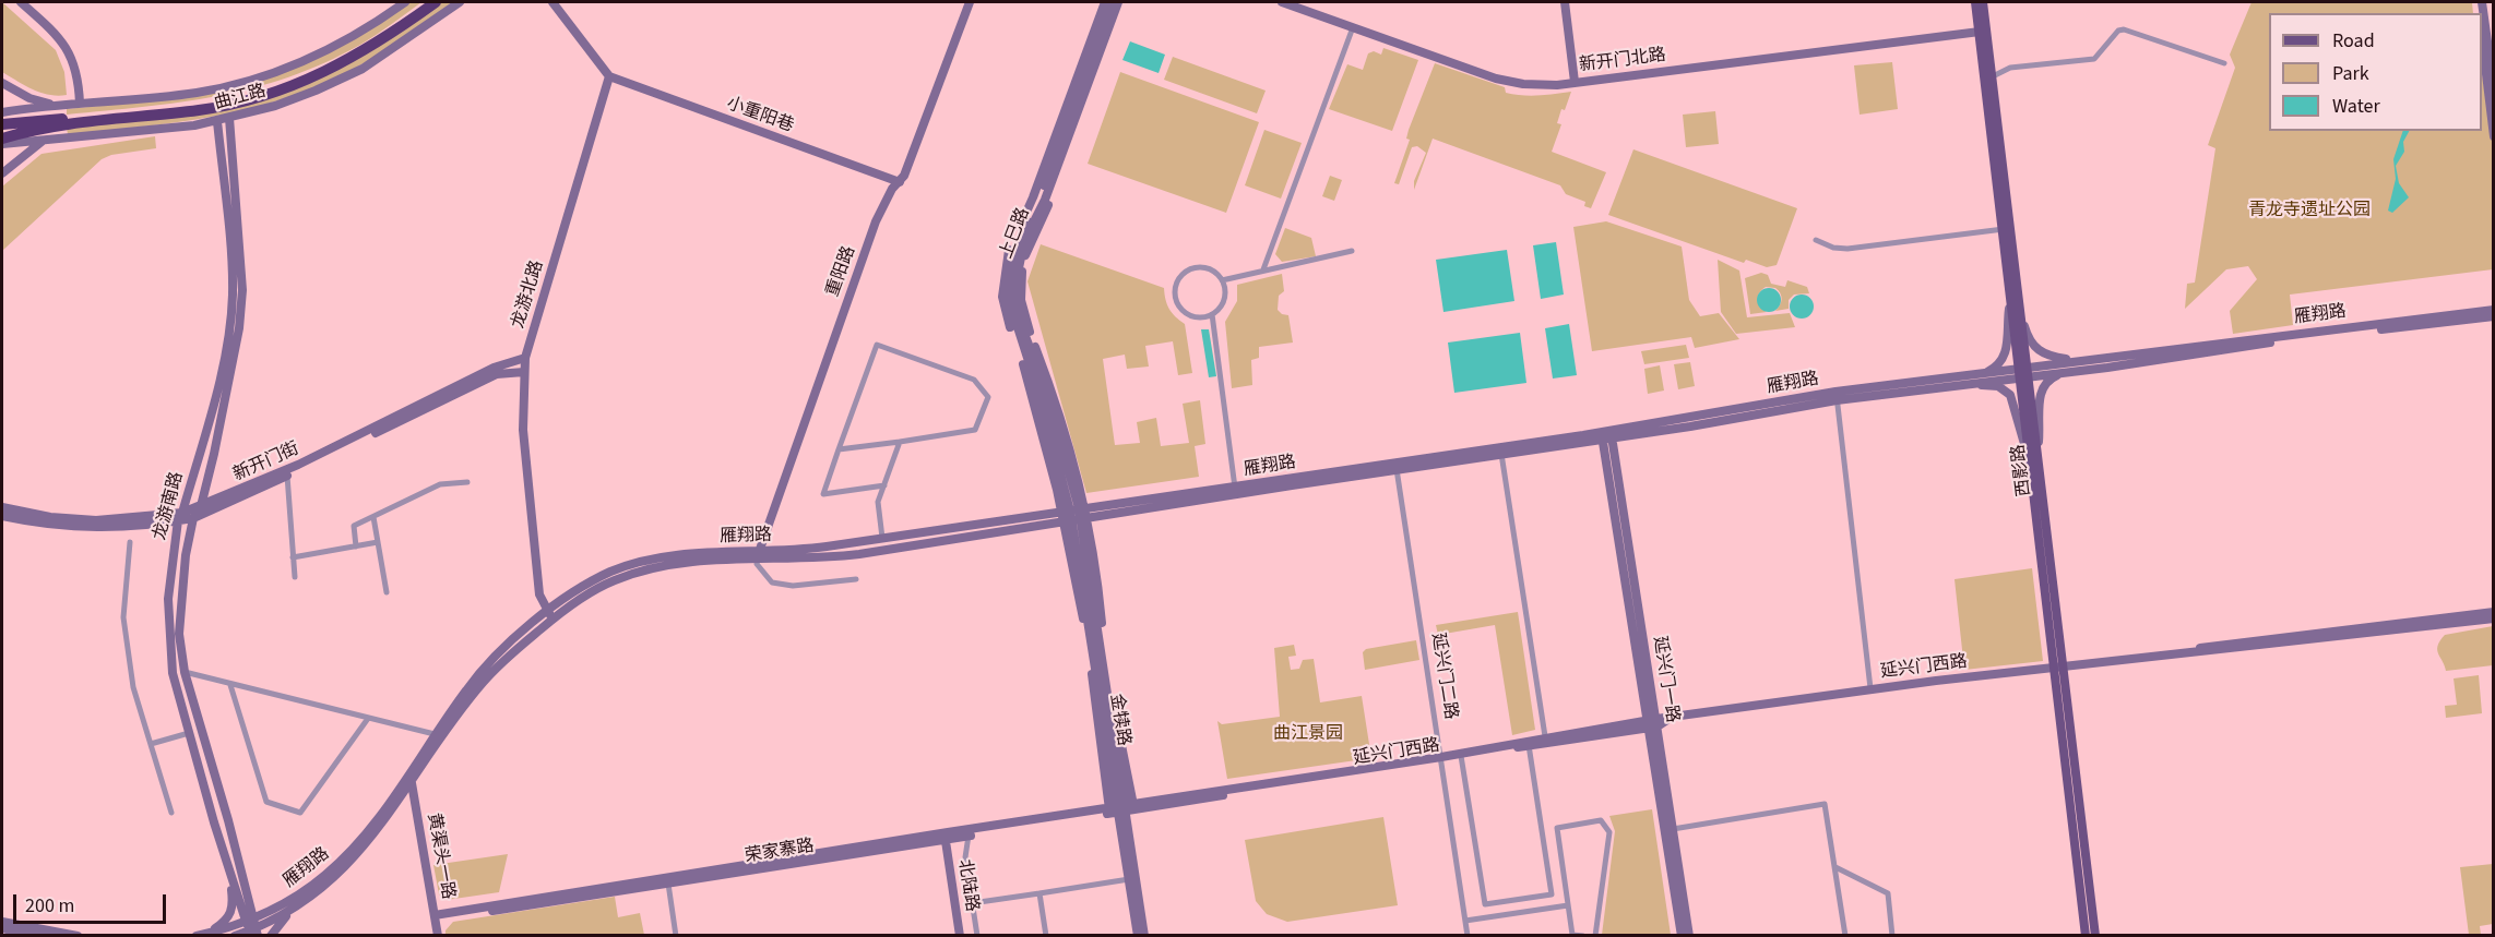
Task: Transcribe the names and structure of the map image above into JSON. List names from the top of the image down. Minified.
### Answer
{"streets":{"highway":["曲江路"],"main road":["西影路"],"street":["新开门北路","小重阳巷","上巳路","重阳路","龙游北路","雁翔路","新开门街","龙游南路","延兴门西路","延兴门二路","延兴门一路","金犊路","荣家寨路","黄渠头一路","北陆路"]},"crossings":[["新开门北路","西影路"],["曲江路","龙游南路"],["小重阳巷","重阳路"],["小重阳巷","龙游北路"],["上巳路","雁翔路"],["上巳路","金犊路"],["重阳路","雁翔路"],["龙游北路","雁翔路"],["龙游北路","新开门街"],["雁翔路","西影路"],["雁翔路","龙游南路"],["雁翔路","延兴门二路"],["雁翔路","延兴门一路"],["雁翔路","金犊路"],["雁翔路","黄渠头一路"],["新开门街","龙游南路"],["西影路","延兴门西路"],["延兴门西路","延兴门二路"],["延兴门西路","延兴门一路"],["延兴门西路","金犊路"],["延兴门西路","荣家寨路"],["金犊路","荣家寨路"],["荣家寨路","黄渠头一路"],["荣家寨路","北陆路"]],"parks":["青龙寺遗址公园","曲江景园"],"legend":["Road","Park","Water"],"scale_bar":"200 m"}
